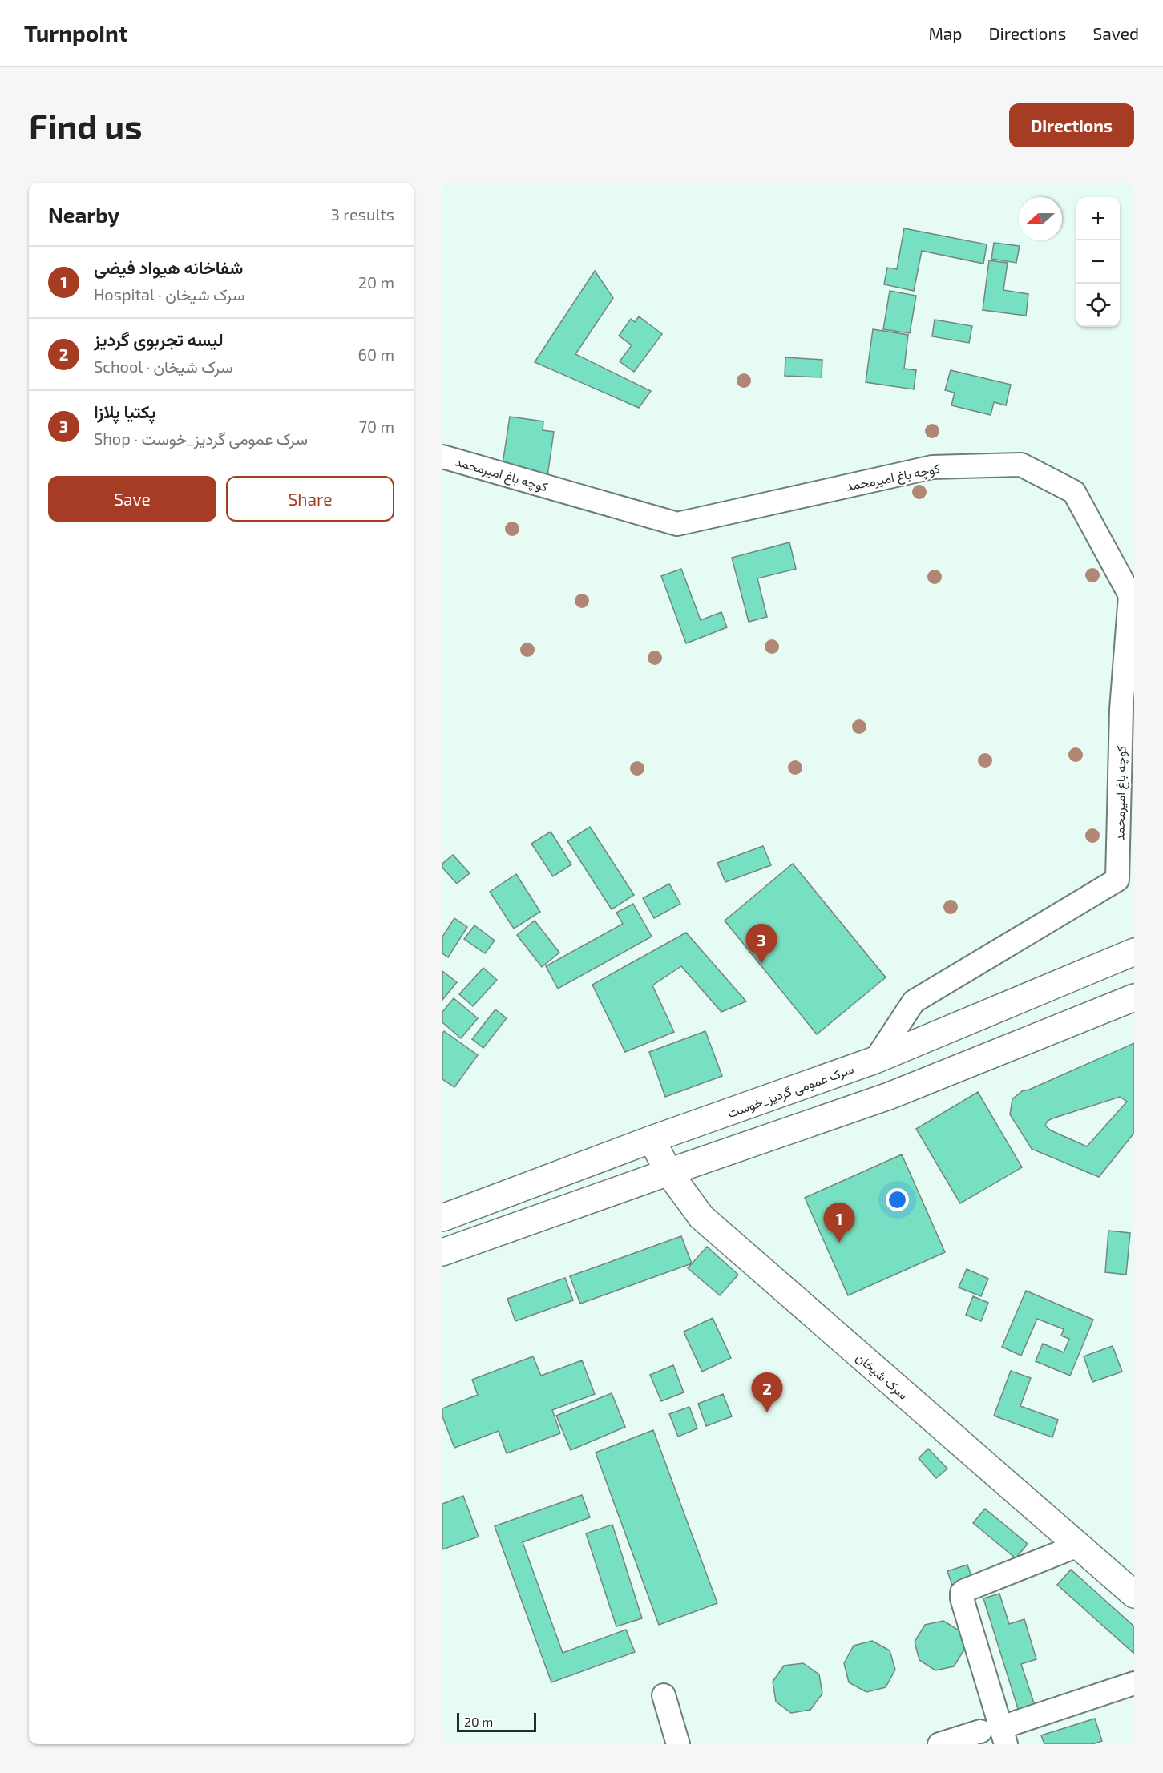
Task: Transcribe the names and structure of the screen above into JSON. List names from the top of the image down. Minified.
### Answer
{"streets":{"main road":["سرک عمومی گردیز_خوست","سرک شیخان"],"street":["کوچه باغ امیرمحمد"]},"crossings":[["کوچه باغ امیرمحمد","سرک عمومی گردیز_خوست"],["سرک عمومی گردیز_خوست","سرک شیخان"]],"scale_bar":"20 m","north":"left","page":{"header":"Turnpoint","nav":["Map","Directions","Saved"],"buttons":["Directions",["Save","Share"]],"title":"Find us","heading":["Nearby","3 results"],"map_buttons":["+","−"],"list":[{"mark":"1","name":"شفاخانه هیواد فیضی","note":"Hospital · سرک شیخان","value":"20 m"},{"mark":"2","name":"لیسه تجربوی گردیز","note":"School · سرک شیخان","value":"60 m"},{"mark":"3","name":"پکتیا پلازا","note":"Shop · سرک عمومی گردیز_خوست","value":"70 m"}],"pins":["3","1","2"],"scale":"20 m"}}
